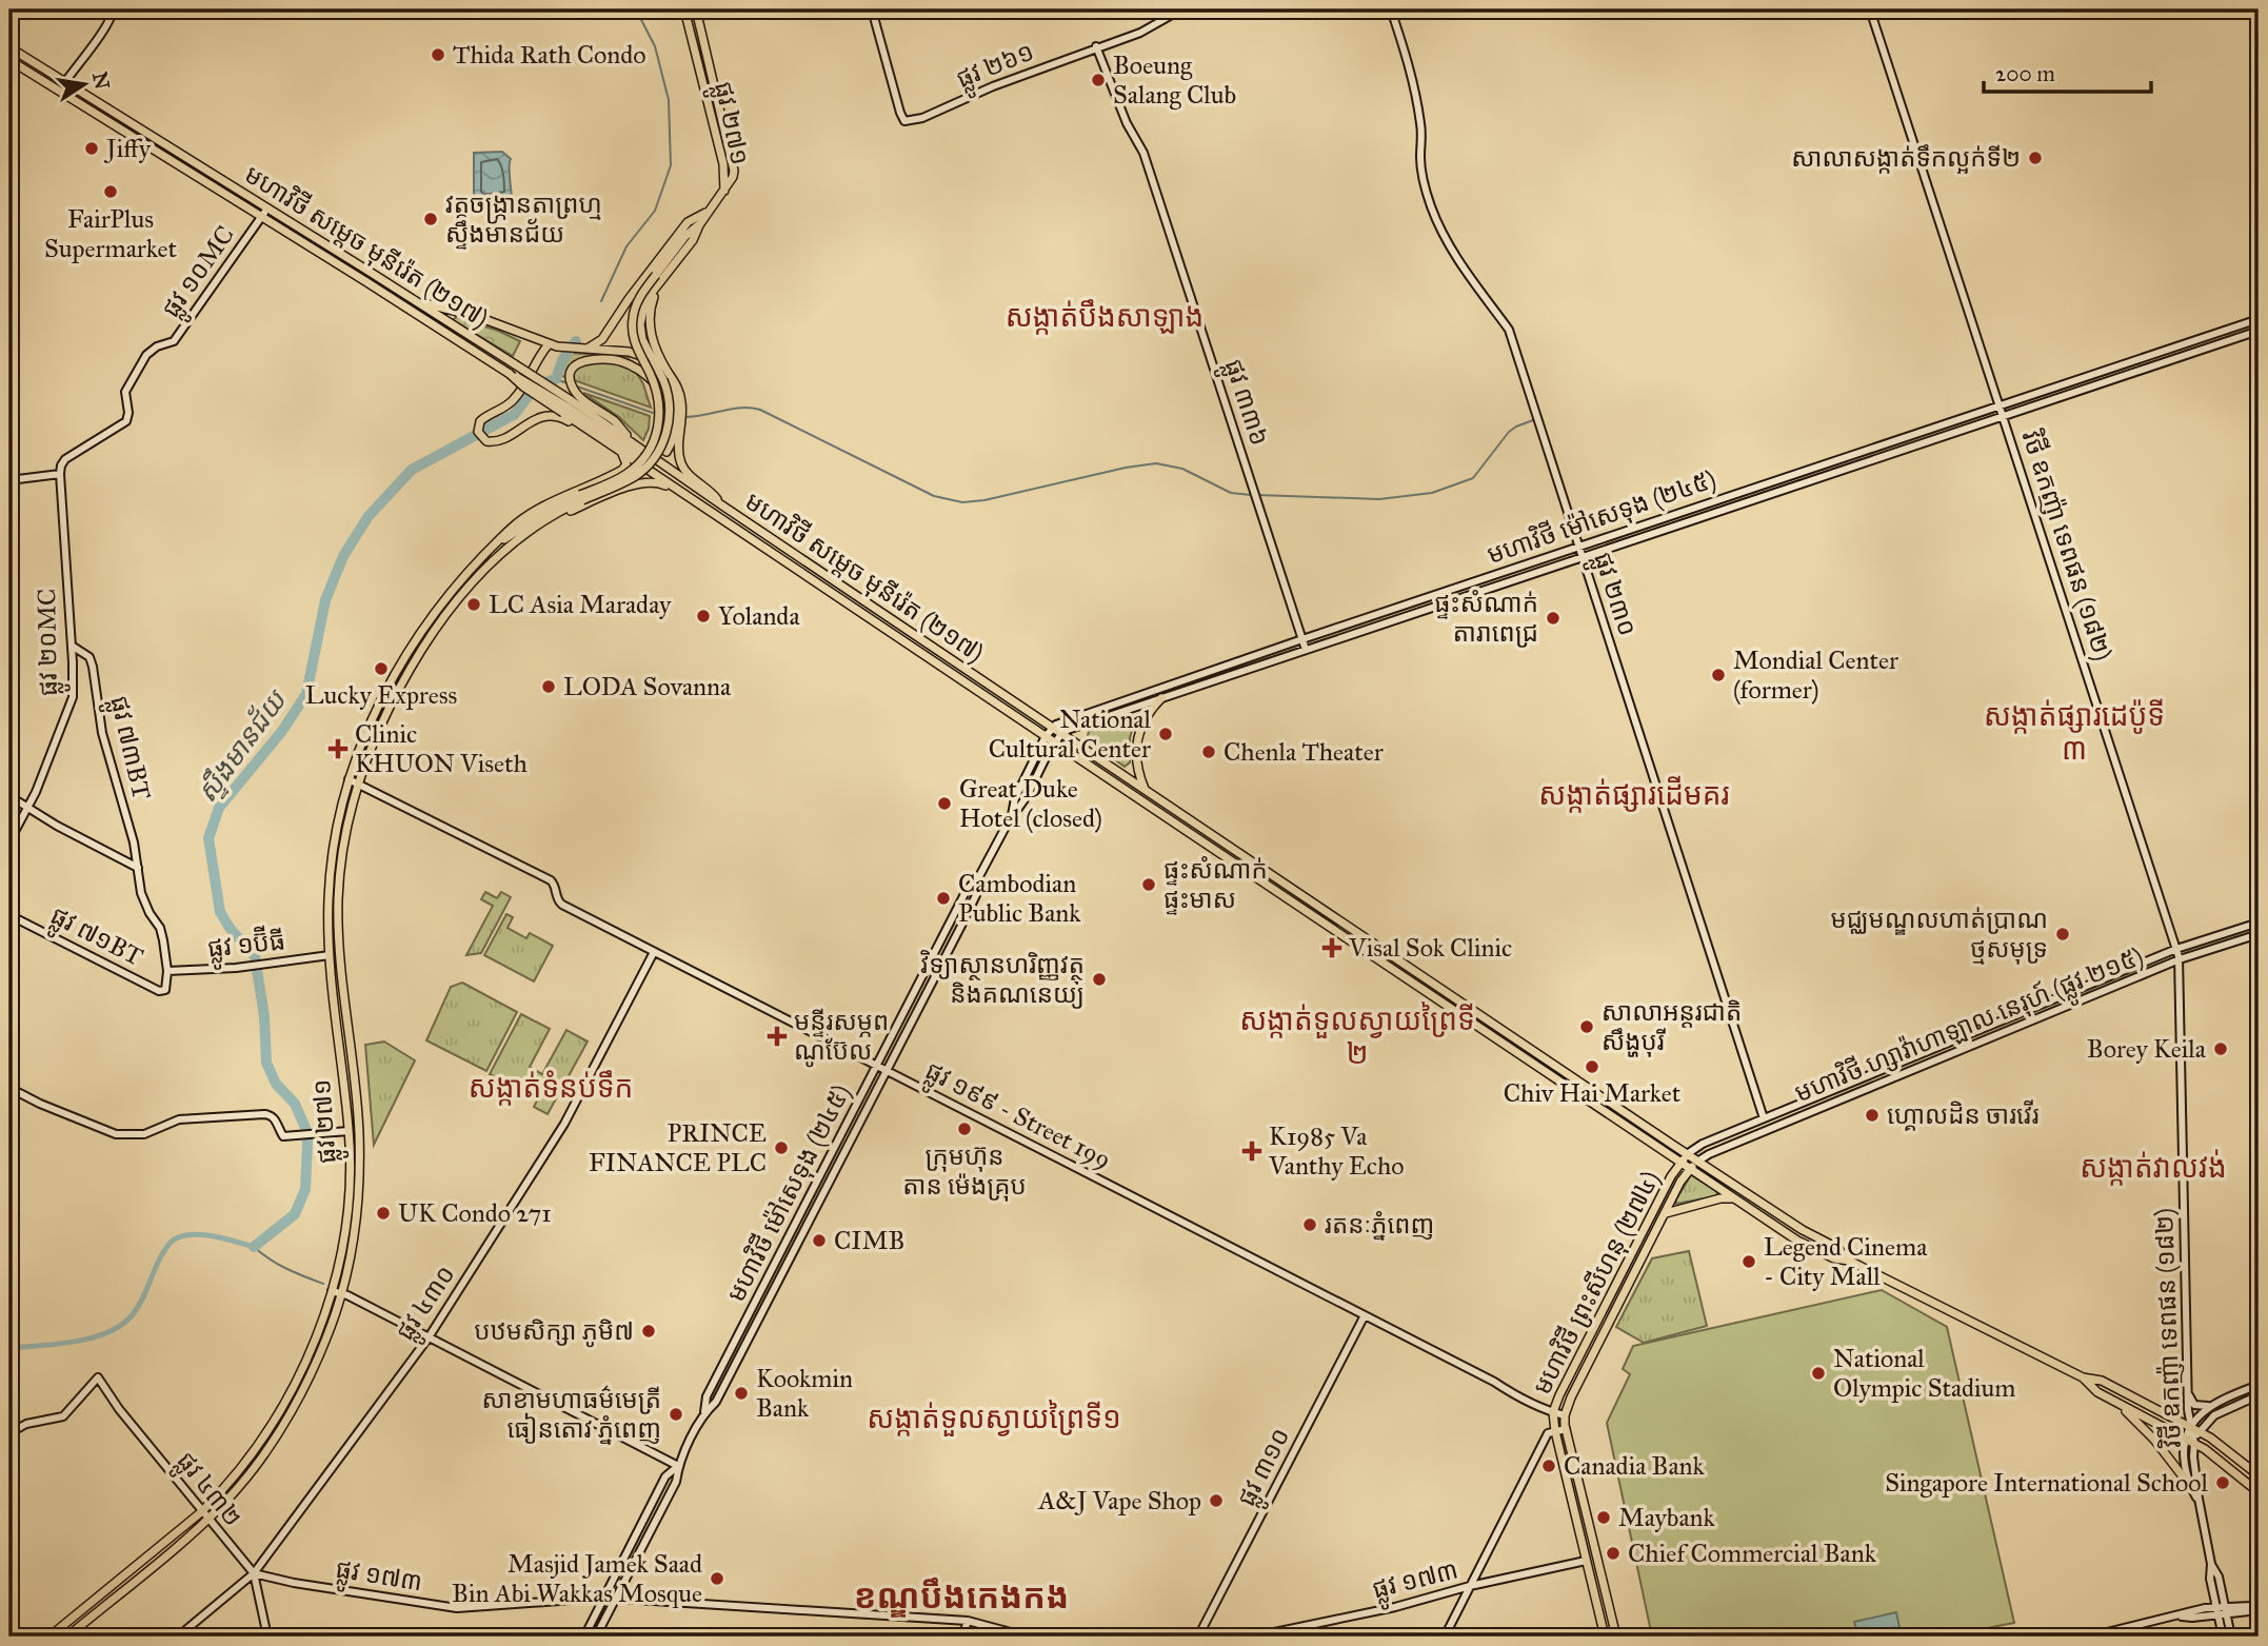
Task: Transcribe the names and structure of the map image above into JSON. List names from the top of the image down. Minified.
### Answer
{"streets":{"main road":["ផ្លូវ ២៧១","មហាវិថី សម្តេច មុនីរ៉េត (២១៧)","មហាវិថី ព្រះសីហនុ (២៧៤)"],"street":["ផ្លូវ ២៦១","ផ្លូវ ១០MC","ផ្លូវ ៣៣៦","មហាវិថី ម៉ៅសេទុង (២៤៥)","វិថី ឧកញ៉ា ទេពផន (១៨២)","ផ្លូវ ២៣០","ផ្លូវ ២០MC","ផ្លូវ ៧៣BT","ផ្លូវ ៧១BT","ផ្លូវ ១ប៊ីធី","មហាវិថី ហ្សាវ៉ាហាឡាល នេរុហ៍ (ផ្លូវ ២១៥)","ផ្លូវ ១៩៩ - Street 199","ផ្លូវ ៤៣០","ផ្លូវ ៣១០","ផ្លូវ ៤៣២","ផ្លូវ ១៧៣"]},"crossings":[["ផ្លូវ ២៦១","ផ្លូវ ៣៣៦"],["ផ្លូវ ២៧១","ផ្លូវ ១ប៊ីធី"],["ផ្លូវ ២៧១","ផ្លូវ ១៩៩ - Street 199"],["ផ្លូវ ២៧១","ផ្លូវ ៤៣២"],["មហាវិថី សម្តេច មុនីរ៉េត (២១៧)","ផ្លូវ ១០MC"],["មហាវិថី សម្តេច មុនីរ៉េត (២១៧)","មហាវិថី ម៉ៅសេទុង (២៤៥)"],["មហាវិថី សម្តេច មុនីរ៉េត (២១៧)","មហាវិថី ហ្សាវ៉ាហាឡាល នេរុហ៍ (ផ្លូវ ២១៥)"],["មហាវិថី សម្តេច មុនីរ៉េត (២១៧)","មហាវិថី ព្រះសីហនុ (២៧៤)"],["ផ្លូវ ១០MC","ផ្លូវ ២០MC"],["ផ្លូវ ៣៣៦","មហាវិថី ម៉ៅសេទុង (២៤៥)"],["មហាវិថី ម៉ៅសេទុង (២៤៥)","វិថី ឧកញ៉ា ទេពផន (១៨២)"],["មហាវិថី ម៉ៅសេទុង (២៤៥)","ផ្លូវ ២៣០"],["មហាវិថី ម៉ៅសេទុង (២៤៥)","ផ្លូវ ១៩៩ - Street 199"],["មហាវិថី ម៉ៅសេទុង (២៤៥)","ផ្លូវ ១៧៣"],["វិថី ឧកញ៉ា ទេពផន (១៨២)","មហាវិថី ហ្សាវ៉ាហាឡាល នេរុហ៍ (ផ្លូវ ២១៥)"],["ផ្លូវ ២៣០","មហាវិថី ហ្សាវ៉ាហាឡាល នេរុហ៍ (ផ្លូវ ២១៥)"],["ផ្លូវ ២០MC","ផ្លូវ ៧៣BT"],["ផ្លូវ ៧១BT","ផ្លូវ ១ប៊ីធី"],["មហាវិថី ហ្សាវ៉ាហាឡាល នេរុហ៍ (ផ្លូវ ២១៥)","មហាវិថី ព្រះសីហនុ (២៧៤)"],["ផ្លូវ ១៩៩ - Street 199","មហាវិថី ព្រះសីហនុ (២៧៤)"],["ផ្លូវ ១៩៩ - Street 199","ផ្លូវ ៤៣០"],["ផ្លូវ ១៩៩ - Street 199","ផ្លូវ ៣១០"],["មហាវិថី ព្រះសីហនុ (២៧៤)","ផ្លូវ ១៧៣"],["ផ្លូវ ៤៣០","ផ្លូវ ៤៣២"],["ផ្លូវ ៤៣០","ផ្លូវ ១៧៣"],["ផ្លូវ ៤៣២","ផ្លូវ ១៧៣"]],"districts":["សង្កាត់បឹងសាឡាង","សង្កាត់ផ្សារដេប៉ូទី ៣","សង្កាត់ផ្សារដើមគរ","សង្កាត់ទួលស្វាយព្រៃទី ២","សង្កាត់ទំនប់ទឹក","សង្កាត់វាលវង់","សង្កាត់ទួលស្វាយព្រៃទី១","ខណ្ឌបឹងកេងកង"],"water":["ស្ទឹងមានជ័យ"],"places":{"other":["Thida Rath Condo","Boeung Salang Club","Jiffy","សាលាសង្កាត់ទឹកល្អក់ទី២","FairPlus Supermarket","វត្តចង្ក្រានតាព្រហ្ម ស្ទឹងមានជ័យ","LC Asia Maraday","Yolanda","ផ្ទះសំណាក់ តារាពេជ្រ","Lucky Express","Mondial Center (former)","LODA Sovanna","National Cultural Center","Chenla Theater","Great Duke Hotel (closed)","ផ្ទះសំណាក់ ផ្ទះមាស","Cambodian Public Bank","មជ្ឈមណ្ឌលហាត់ប្រាណ ថ្មសមុទ្រ","វិទ្យាស្ថានហរិញ្ញវត្ថុ និងគណនេយ្យ","សាលាអន្តរជាតិ សឹង្ហបុរី","Borey Keila","Chiv Hai Market","ហ្គោលដិន ចារវើរ","ក្រុមហ៊ុន តាន ម៉េងគ្រុប","PRINCE FINANCE PLC","UK Condo 271","រតនៈភ្នំពេញ","CIMB","Legend Cinema - City Mall","បឋមសិក្សា ភូមិ៧","National Olympic Stadium","Kookmin Bank","សាខាមហាធម៌មេត្រី ធៀនតោវ ភ្នំពេញ","Canadia Bank","Singapore International School","A&J Vape Shop","Maybank","Chief Commercial Bank","Masjid Jamek Saad Bin Abi Wakkas Mosque"],"health":["Clinic KHUON Viseth","Visal Sok Clinic","មន្ទីរសម្ភព ណូប៊ែល","K1985 Va Vanthy Echo"]},"scale_bar":"200 m","north":"right"}
